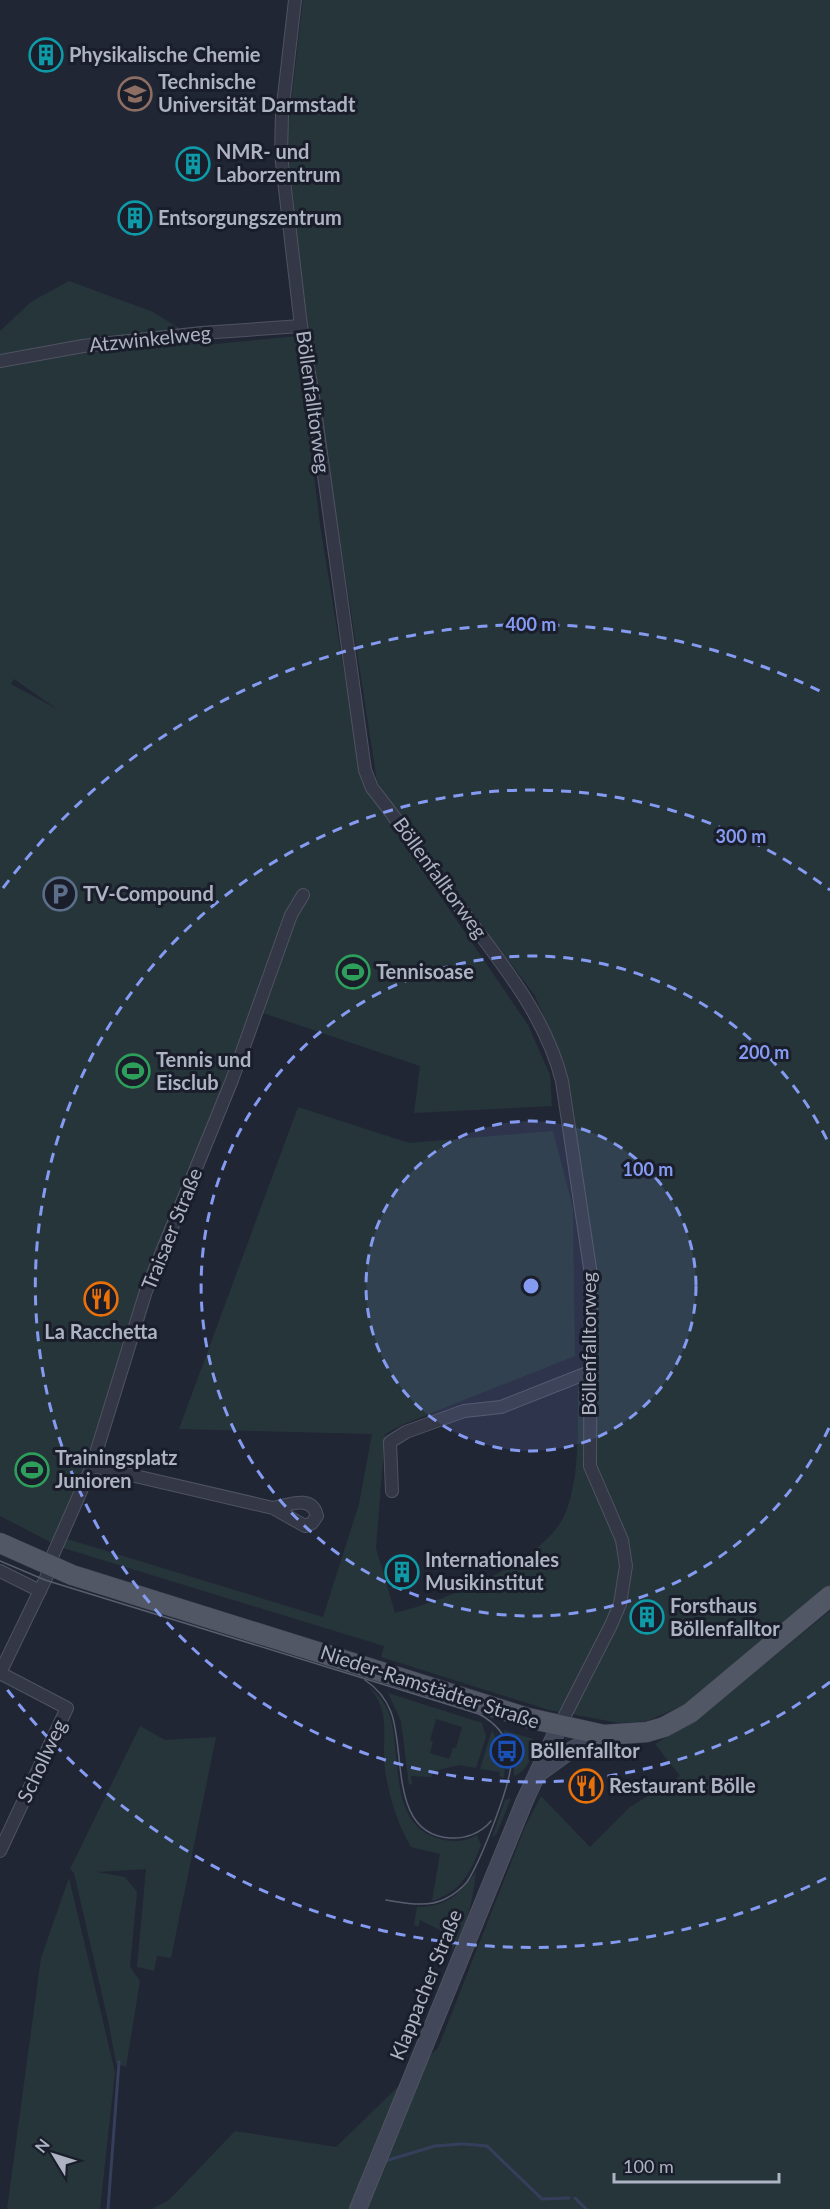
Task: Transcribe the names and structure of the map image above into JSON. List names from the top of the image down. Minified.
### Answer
{"streets":{"main road":["Nieder-Ramstädter Straße","Klappacher Straße"],"street":["Atzwinkelweg","Böllenfalltorweg","Traisaer Straße","Schollweg"]},"crossings":[["Atzwinkelweg","Böllenfalltorweg"],["Böllenfalltorweg","Nieder-Ramstädter Straße"],["Böllenfalltorweg","Klappacher Straße"],["Traisaer Straße","Nieder-Ramstädter Straße"],["Traisaer Straße","Schollweg"],["Nieder-Ramstädter Straße","Klappacher Straße"]],"places":{"building":["Physikalische Chemie","NMR- und Laborzentrum","Entsorgungszentrum","Internationales Musikinstitut","Forsthaus Böllenfalltor"],"school or university":["Technische Universität Darmstadt"],"parking":["TV-Compound"],"sports":["Tennisoase","Tennis und Eisclub","Trainingsplatz Junioren"],"restaurant":["La Racchetta","Restaurant Bölle"],"bus stop":["Böllenfalltor"]},"scale_bar":"100 m","north":"top left","rings":["400 m","300 m","200 m","100 m"]}
